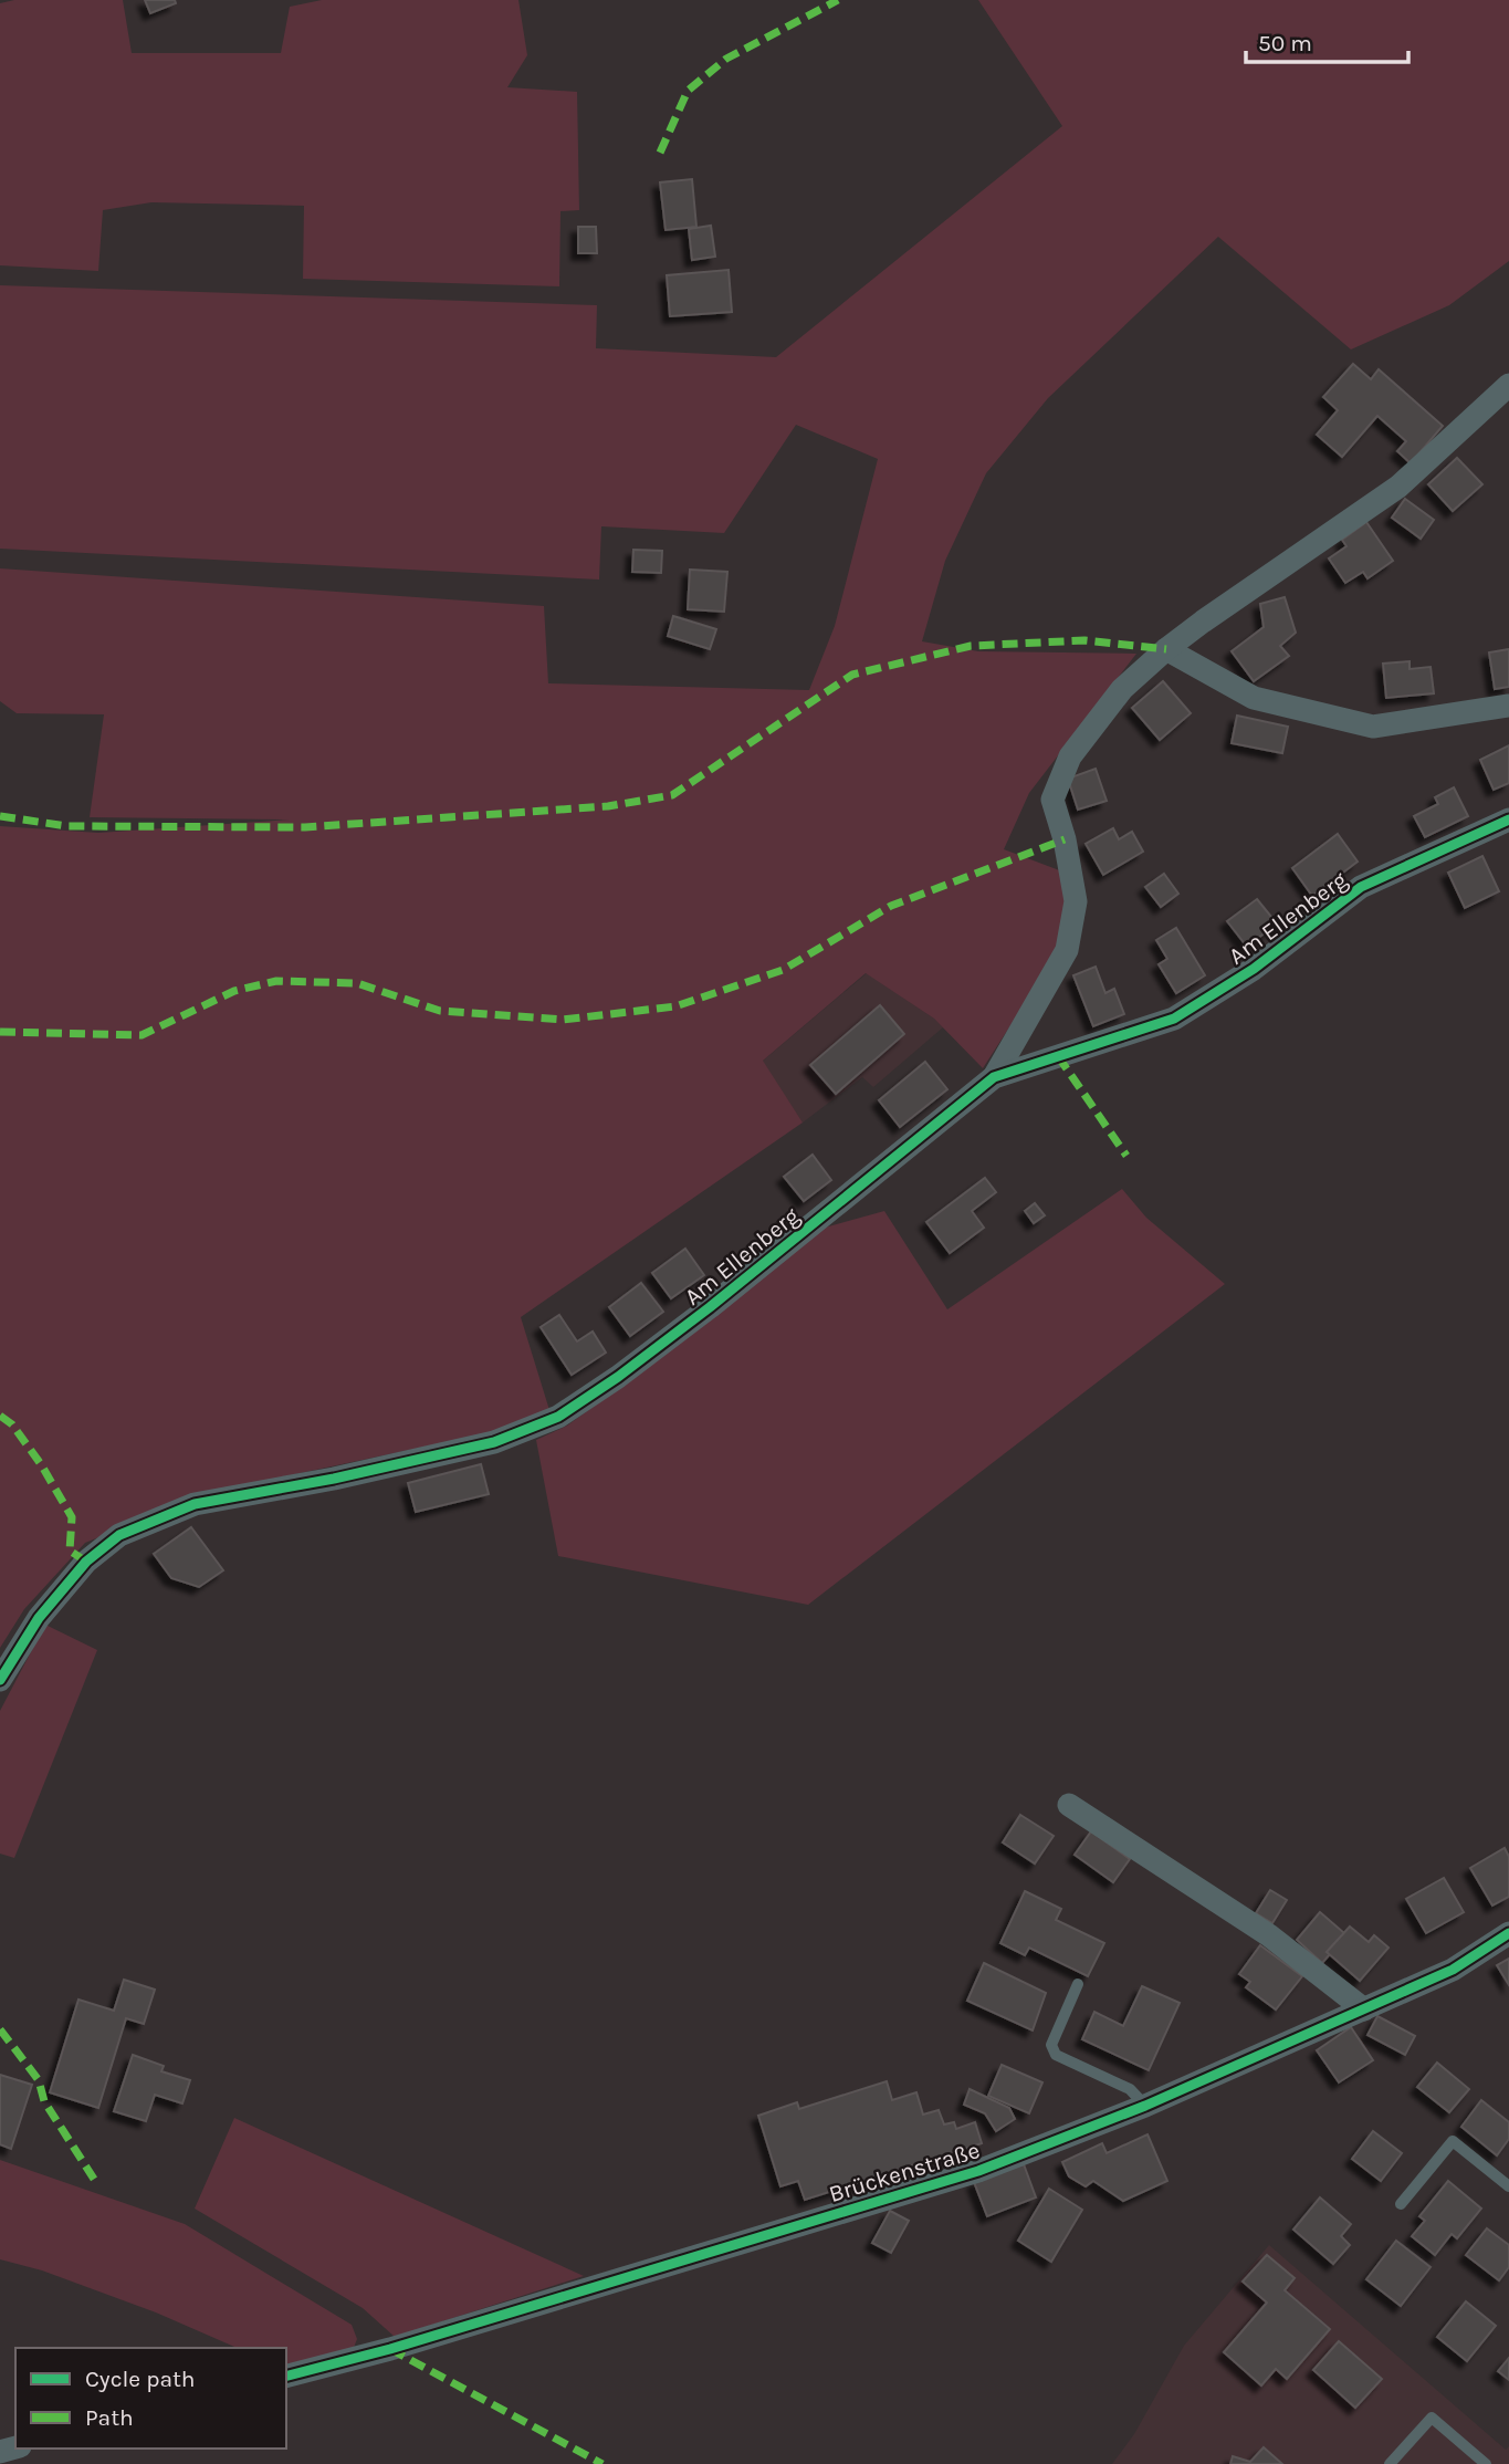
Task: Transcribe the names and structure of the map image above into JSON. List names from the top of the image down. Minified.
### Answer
{"streets":{"street":["Am Ellenberg","Brückenstraße"]},"legend":["Cycle path","Path"],"scale_bar":"50 m"}
